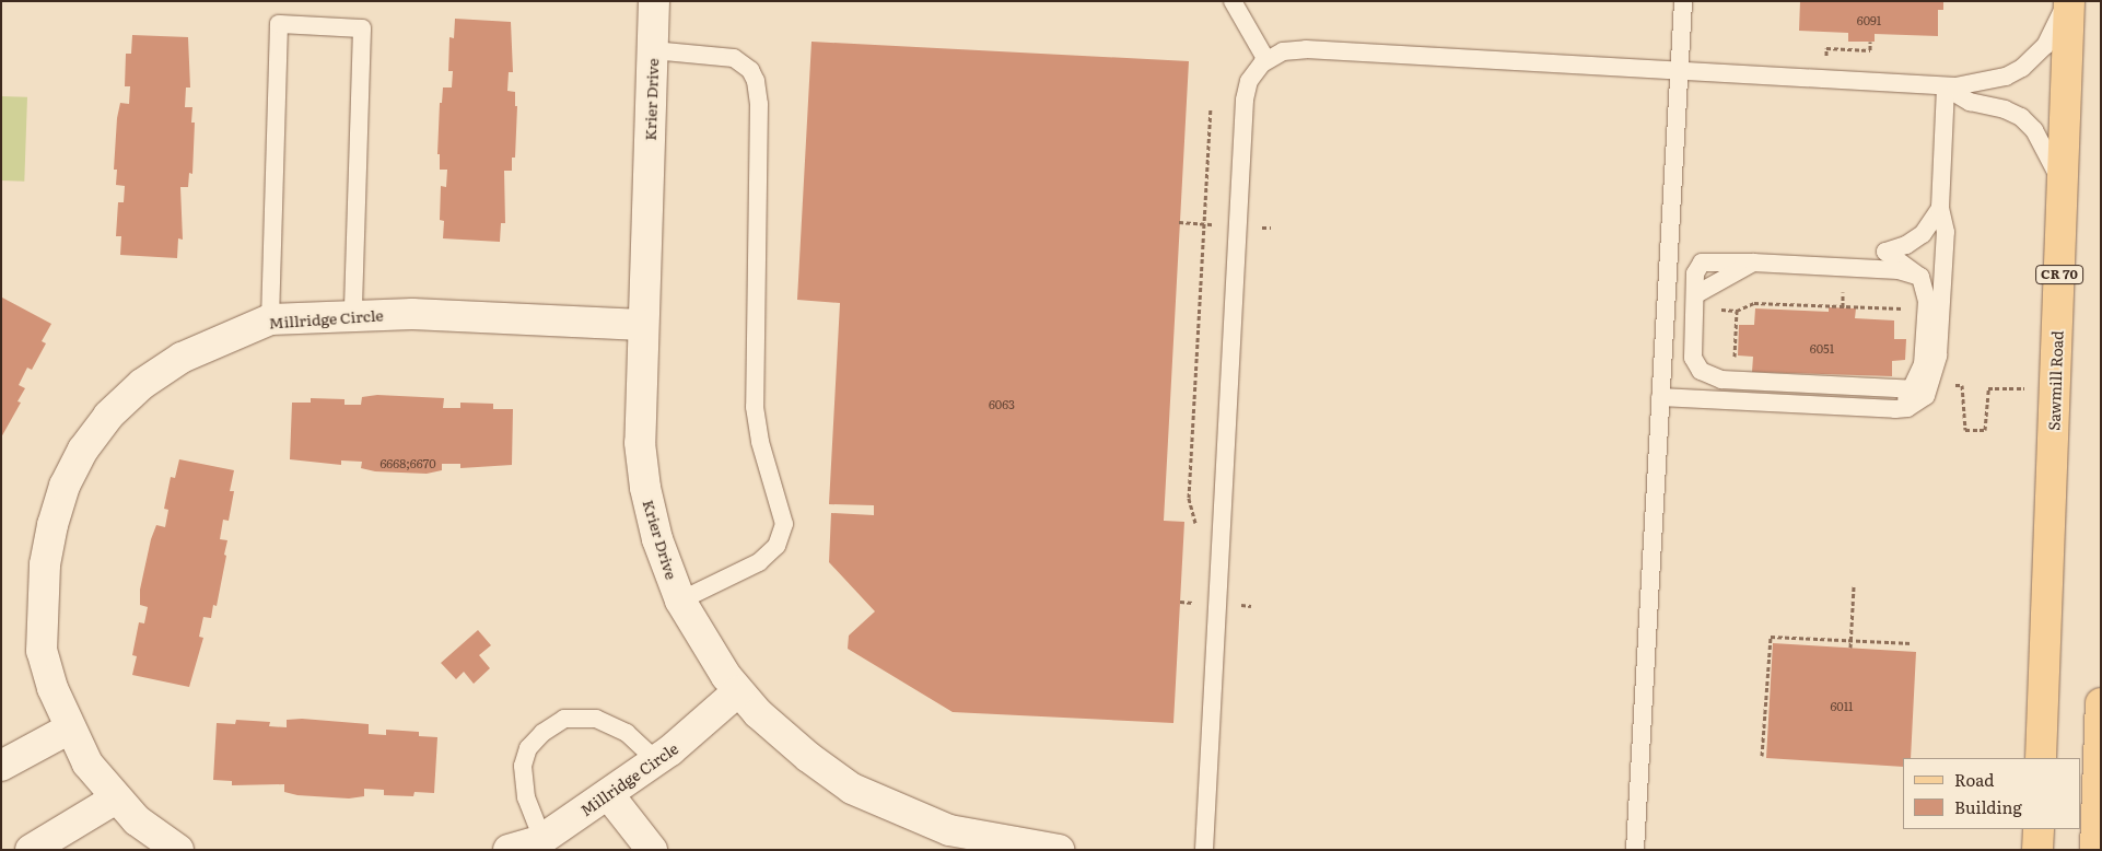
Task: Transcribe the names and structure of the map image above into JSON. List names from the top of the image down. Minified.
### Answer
{"streets":{"main road":["CR 70","Sawmill Road"],"street":["Krier Drive","Millridge Circle"]},"crossings":[["Krier Drive","Millridge Circle"]],"house_numbers":["6091","6051","6063","6668;6670","6011"],"legend":["Road","Building"]}
